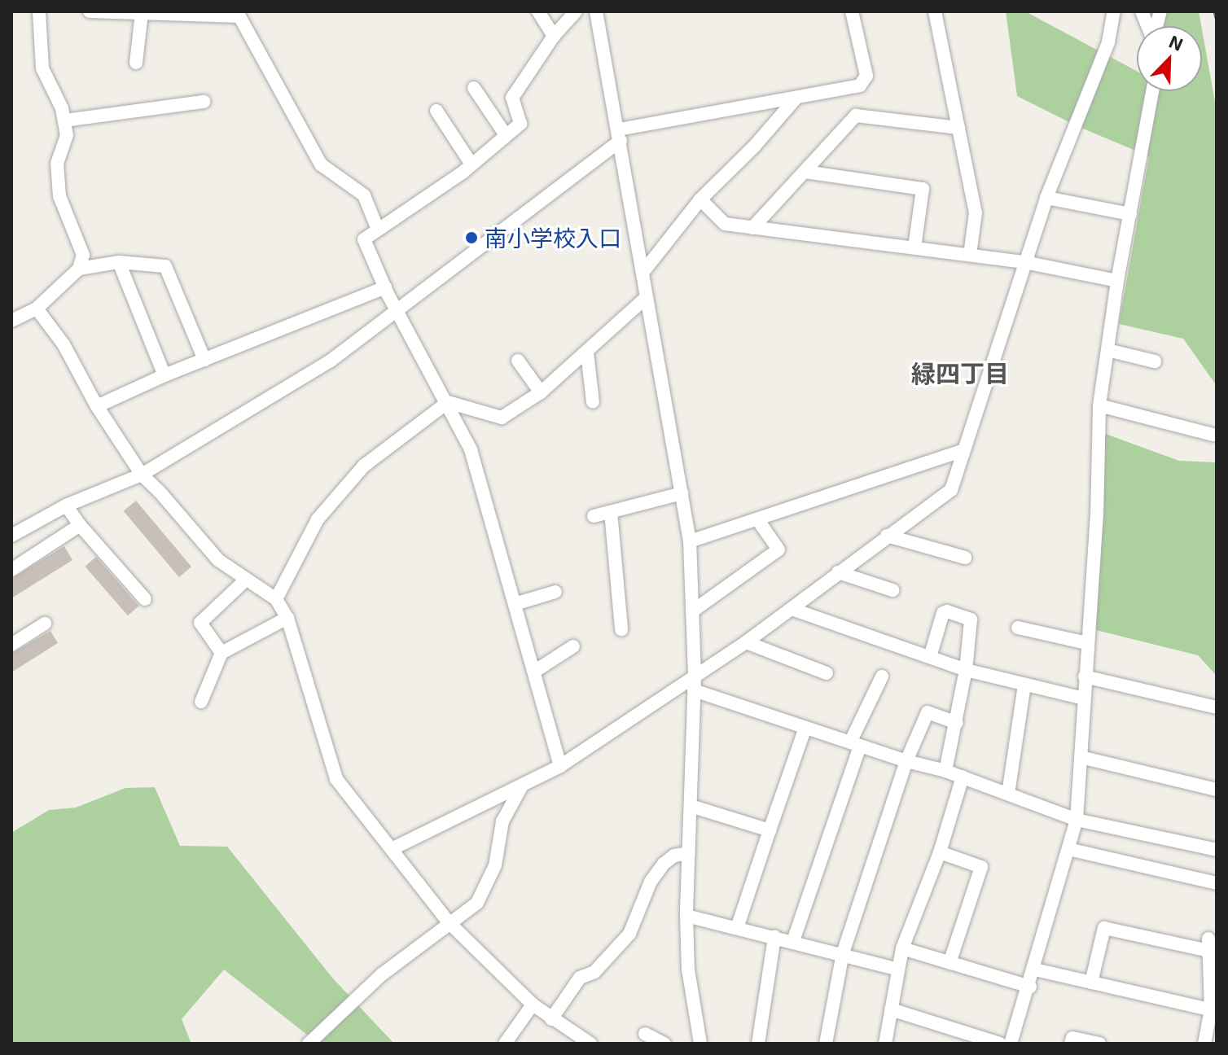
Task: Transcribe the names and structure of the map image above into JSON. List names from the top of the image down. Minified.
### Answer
{"districts":["緑四丁目"],"places":["南小学校入口"],"north":"top right"}
